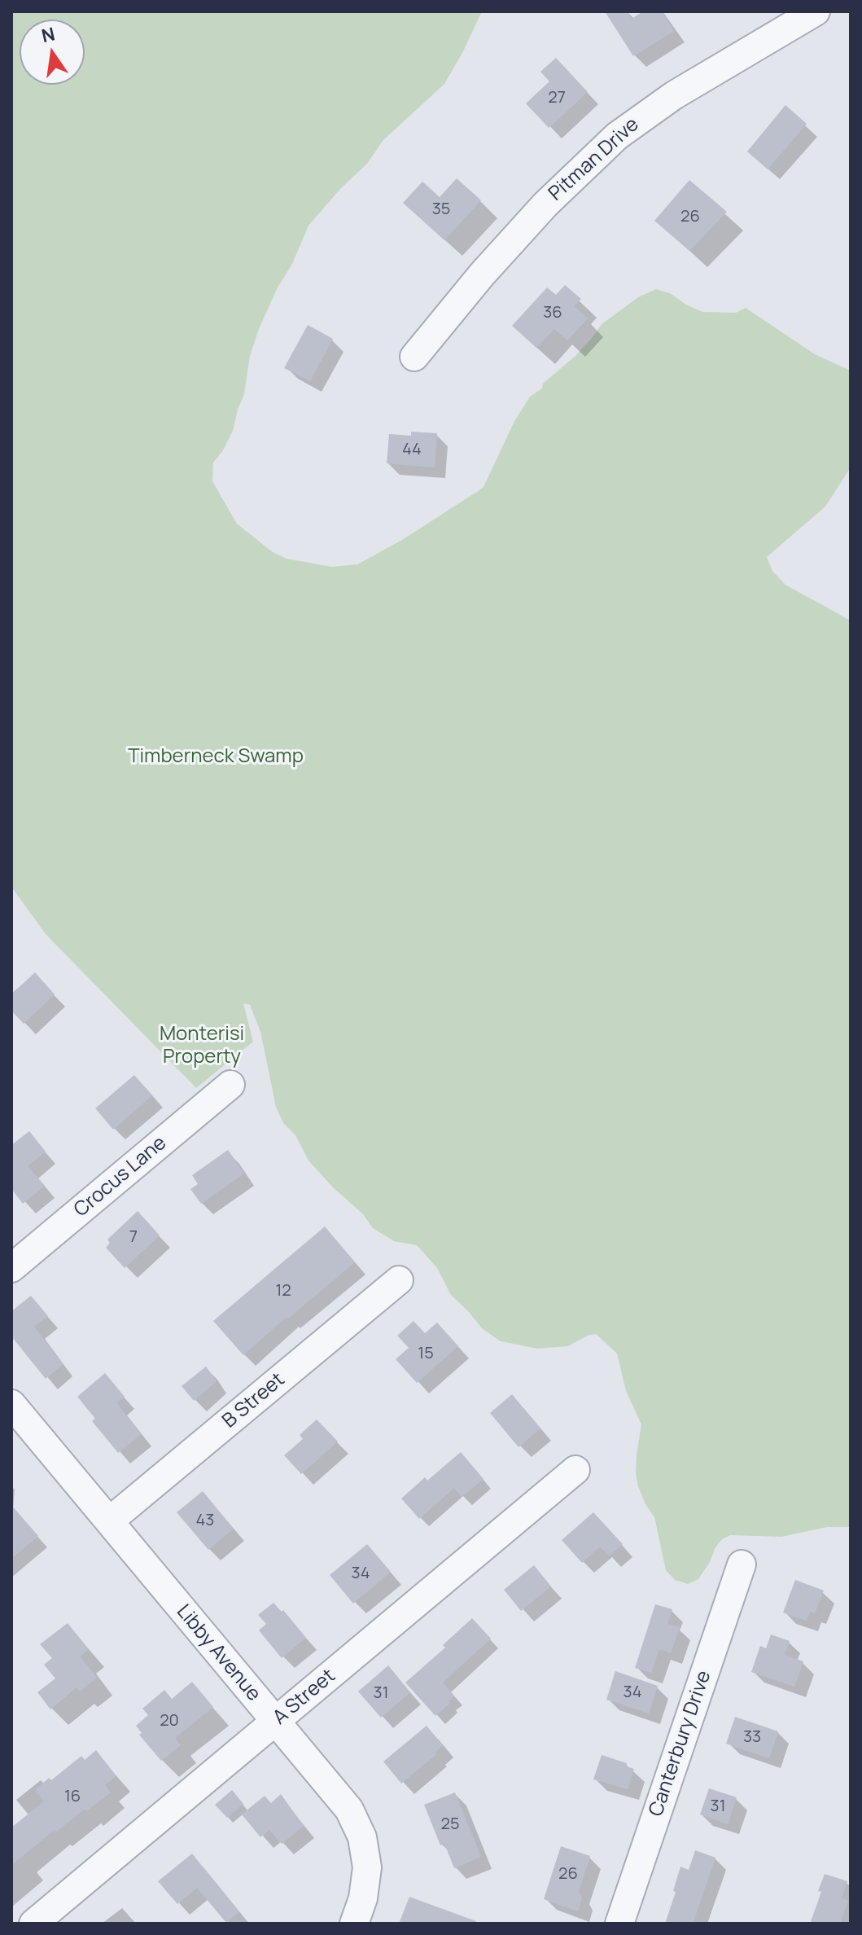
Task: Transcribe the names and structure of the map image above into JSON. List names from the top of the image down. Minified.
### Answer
{"streets":{"street":["Pitman Drive","Crocus Lane","B Street","Libby Avenue","A Street","Canterbury Drive"]},"crossings":[["B Street","Libby Avenue"],["Libby Avenue","A Street"]],"parks":["Timberneck Swamp","Monterisi Property"],"house_numbers":["27","35","26","36","44","7","12","15","43","34","34","31","20","33","16","31","25","26"],"north":"top"}
